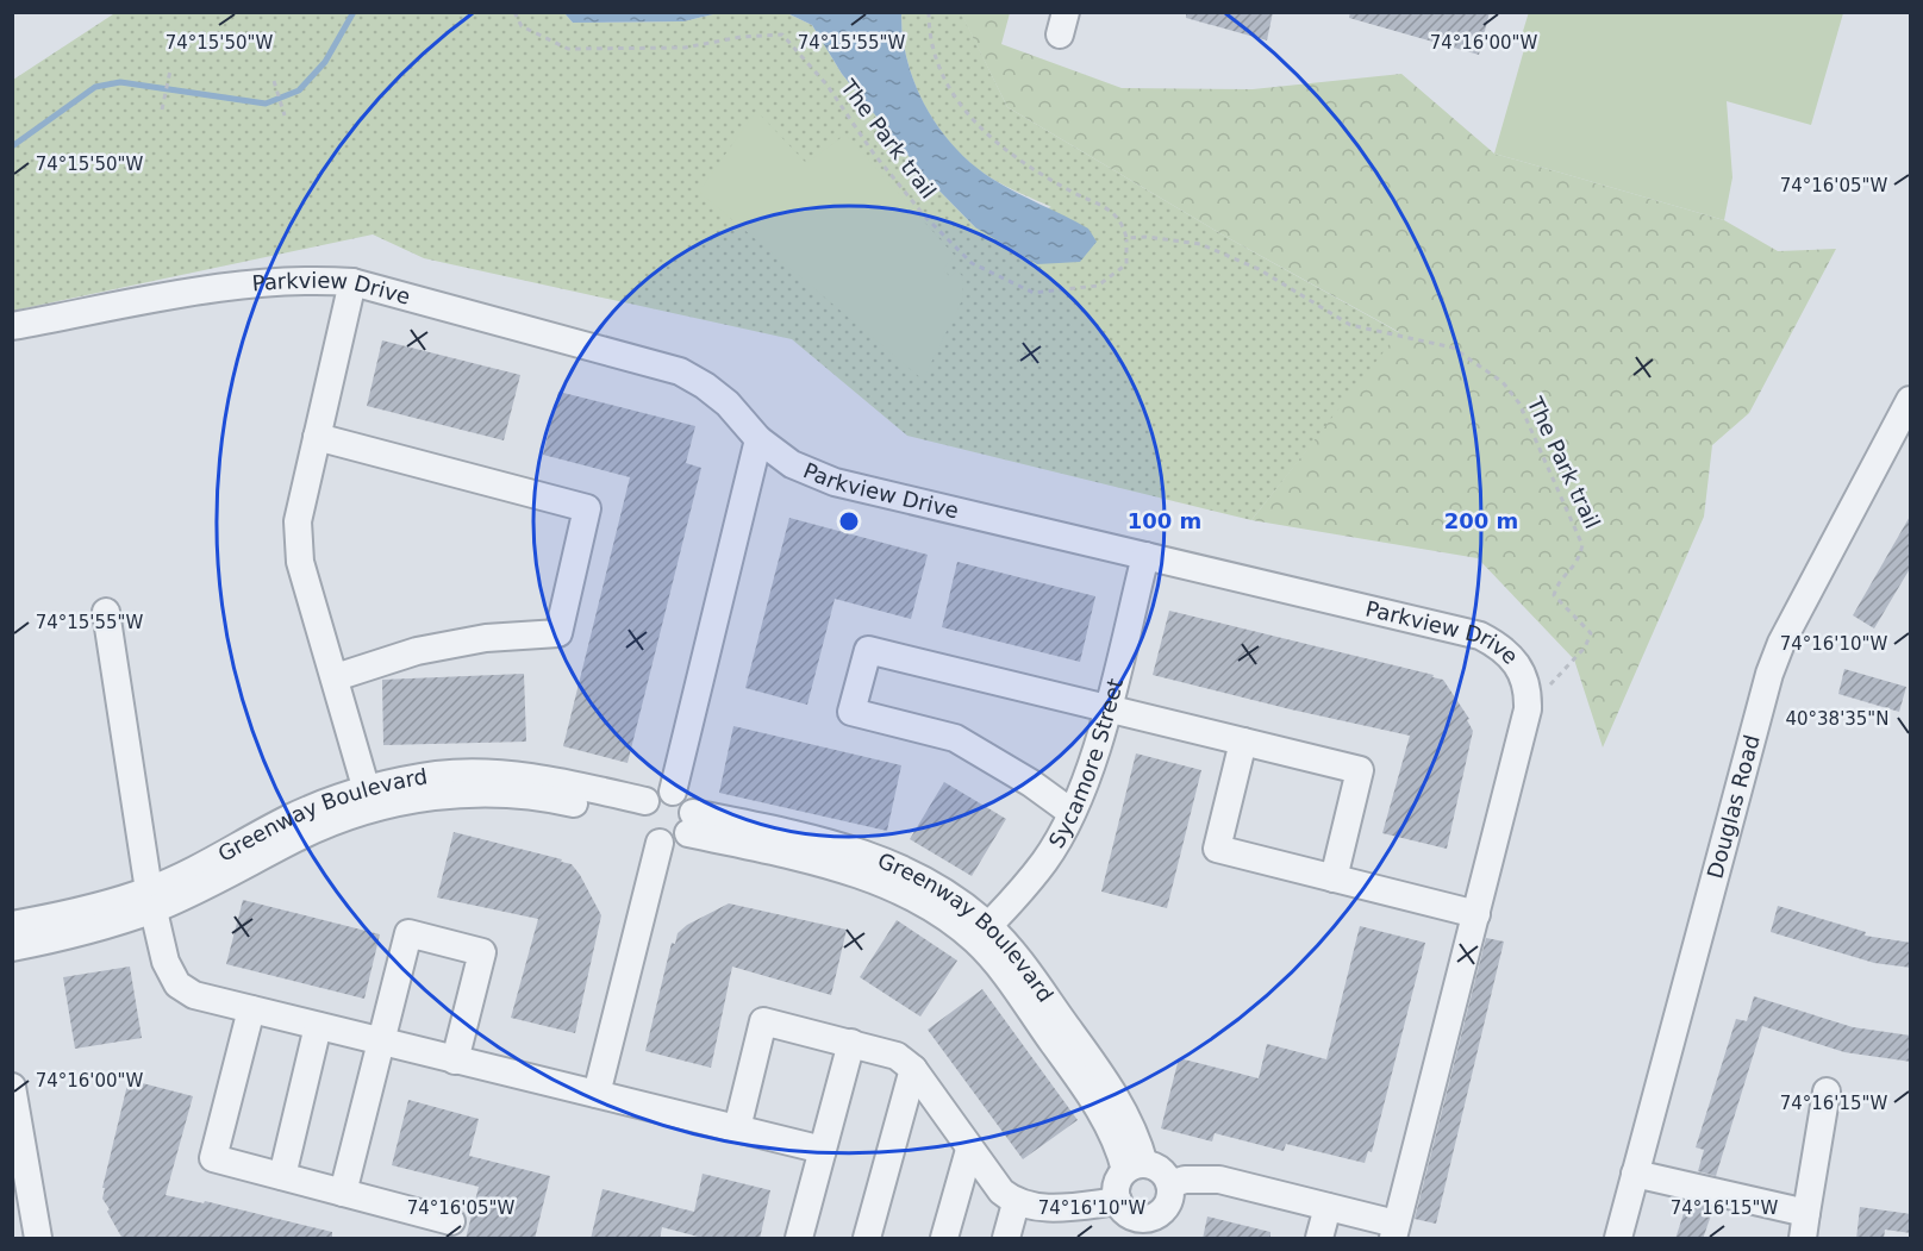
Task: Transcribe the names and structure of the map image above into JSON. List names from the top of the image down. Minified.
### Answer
{"streets":{"street":["Parkview Drive","Sycamore Street","Douglas Road","Greenway Boulevard"],"path":["The Park trail"]},"crossings":[["The Park trail","Parkview Drive"],["Parkview Drive","Sycamore Street"],["Sycamore Street","Greenway Boulevard"]],"coordinates":["74°15'50\"W","74°15'55\"W","74°16'00\"W","74°16'05\"W","74°16'10\"W","40°38'35\"N","74°16'15\"W"],"rings":["100 m","200 m"]}
